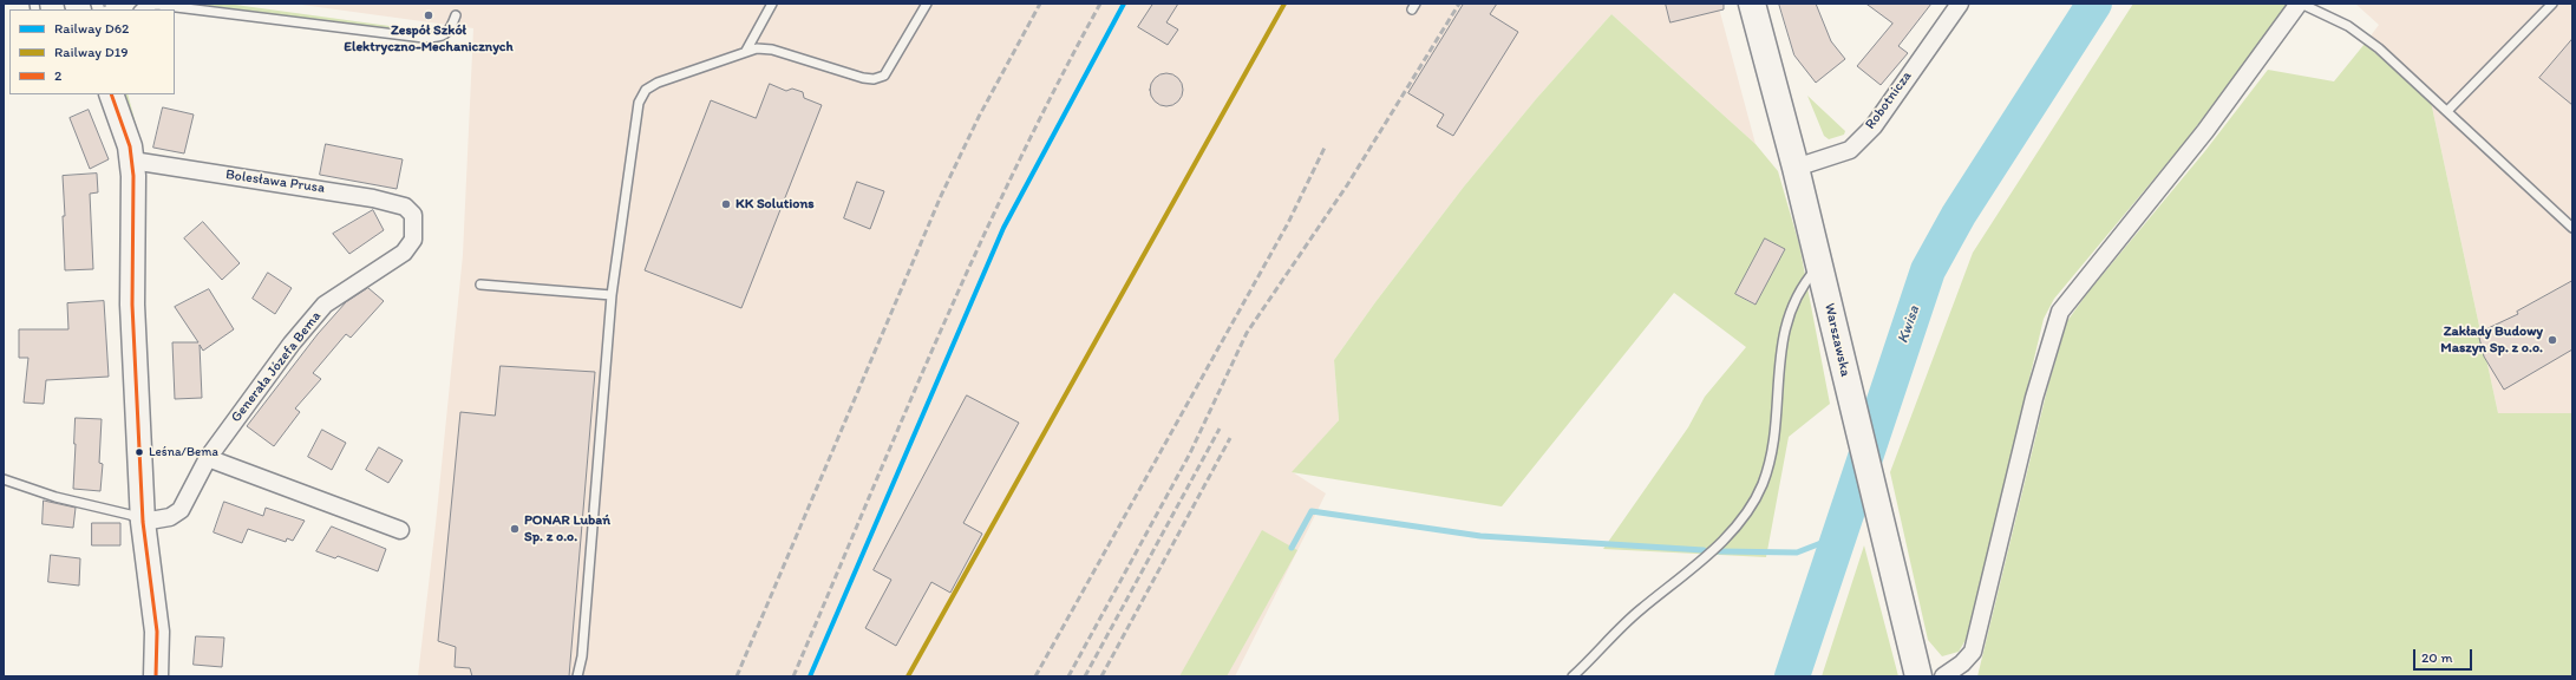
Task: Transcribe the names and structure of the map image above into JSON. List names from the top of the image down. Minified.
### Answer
{"streets":{"main road":["Warszawska"],"street":["Robotnicza","Bolesława Prusa","Generała Józefa Bema"]},"crossings":[["Robotnicza","Warszawska"],["Bolesława Prusa","Generała Józefa Bema"]],"water":["Kwisa"],"places":["Zespół Szkół Elektryczno-Mechanicznych","KK Solutions","Zakłady Budowy Maszyn Sp. z o.o.","Leśna/Bema","PONAR Lubań Sp. z o.o."],"lines":["rail line D62","rail line D19","transit line 2"],"legend":["Railway D62","Railway D19","2"],"scale_bar":"20 m"}
